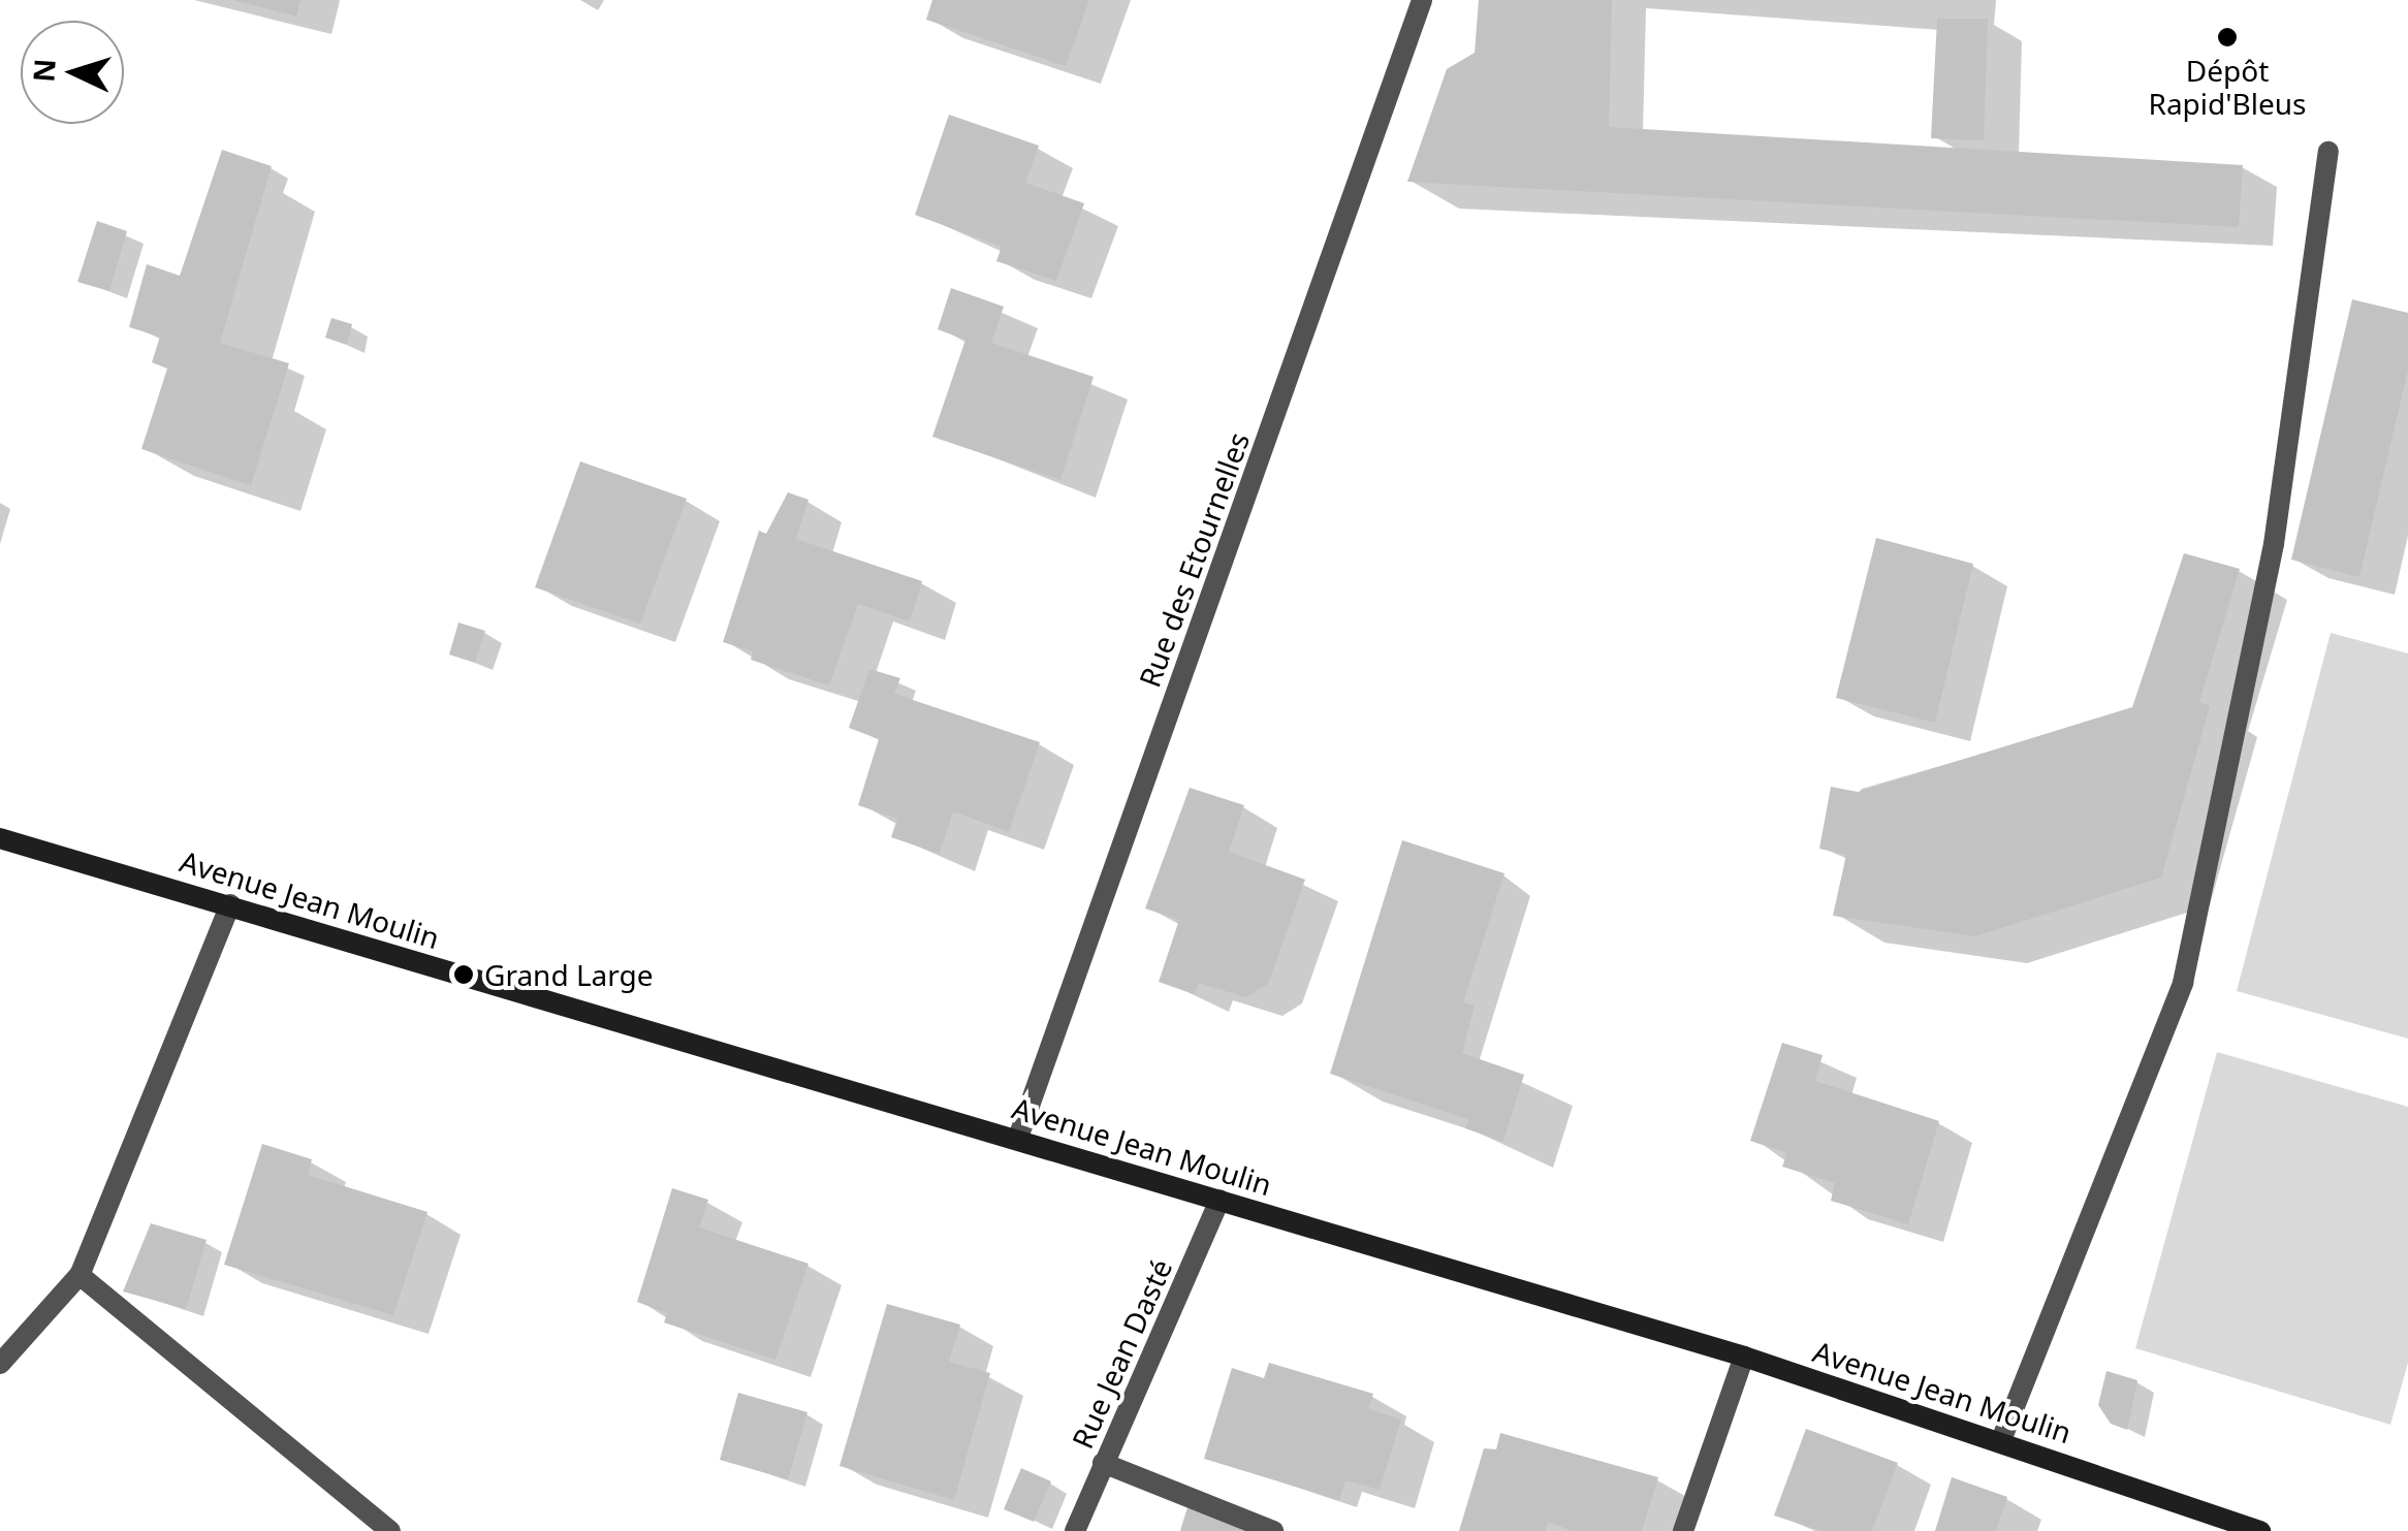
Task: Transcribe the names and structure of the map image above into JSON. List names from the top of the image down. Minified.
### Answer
{"streets":{"main road":["Avenue Jean Moulin"],"street":["Rue des Etournelles","Rue Jean Dasté"]},"crossings":[["Rue des Etournelles","Avenue Jean Moulin"],["Avenue Jean Moulin","Rue Jean Dasté"]],"places":["Dépôt Rapid'Bleus","Grand Large"],"north":"left"}
